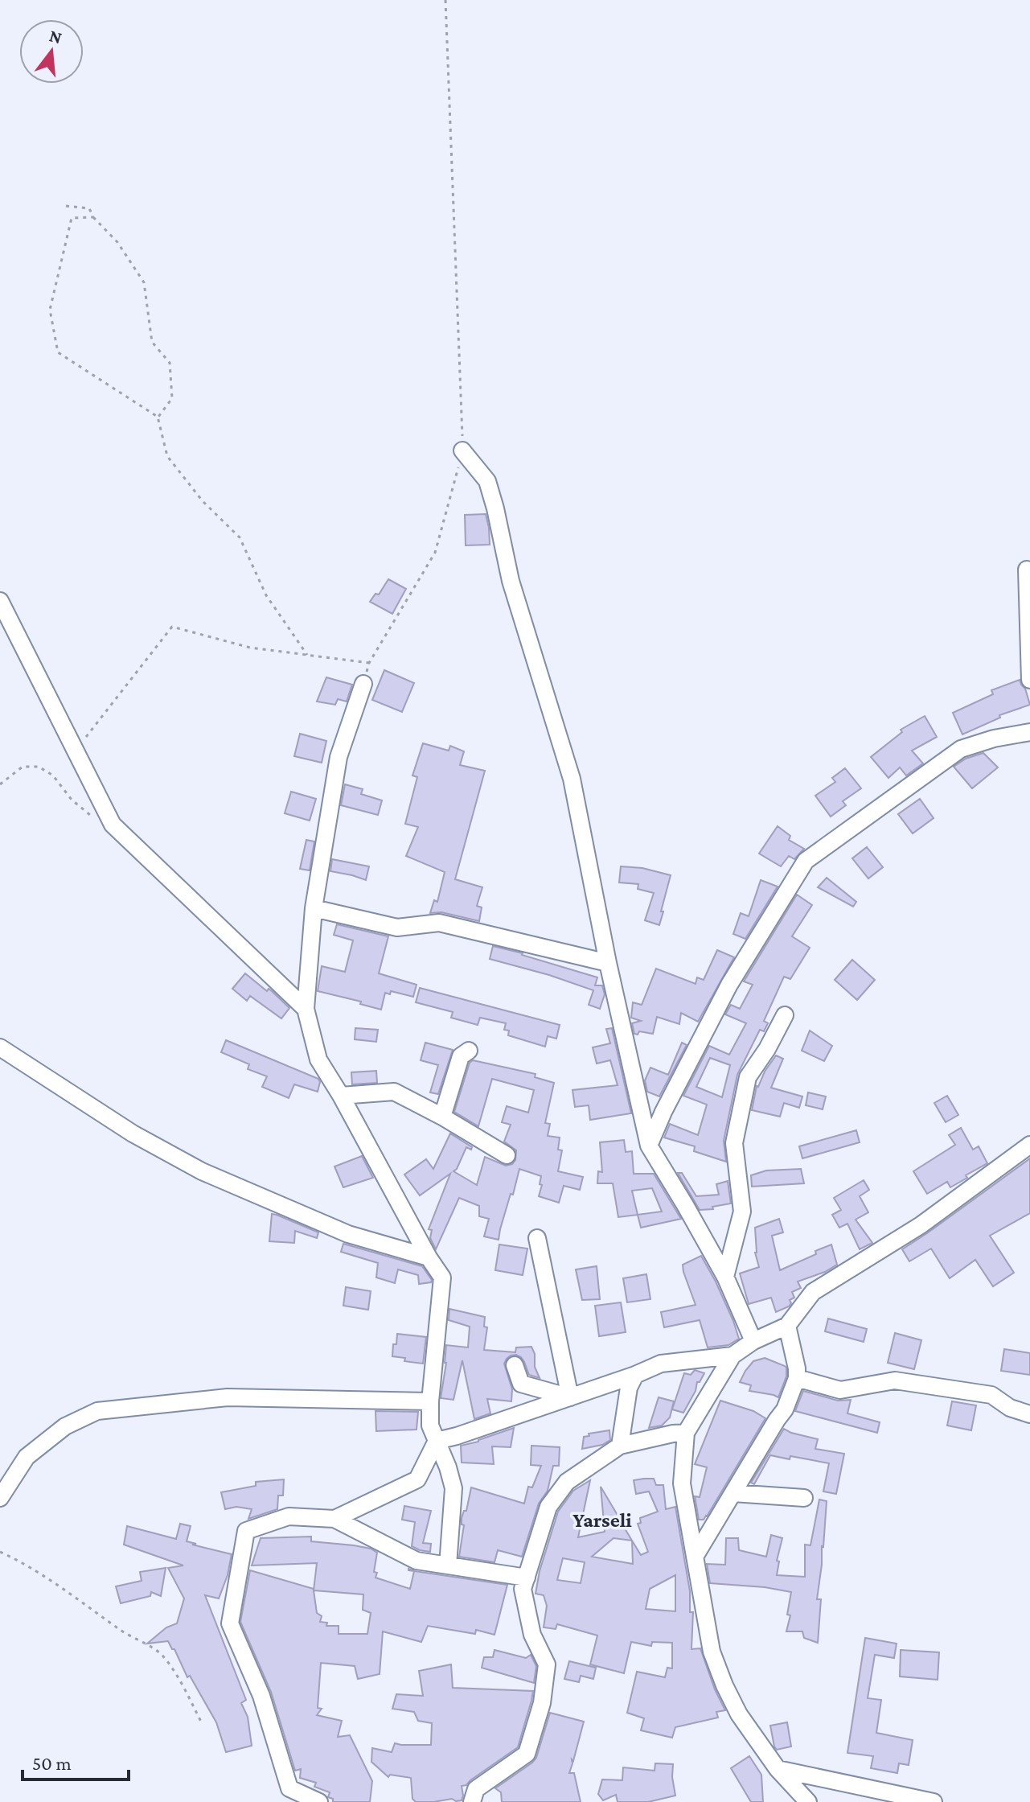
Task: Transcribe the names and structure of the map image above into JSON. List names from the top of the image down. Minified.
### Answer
{"districts":["Yarseli"],"scale_bar":"50 m","north":"top"}
